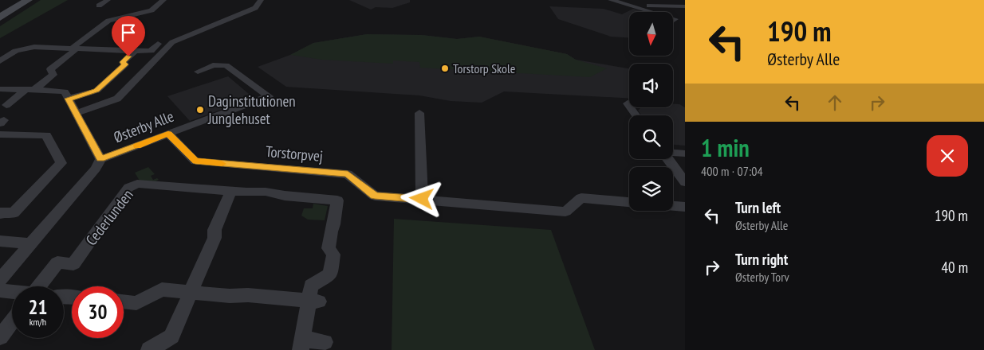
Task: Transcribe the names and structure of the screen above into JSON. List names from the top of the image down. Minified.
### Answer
{"streets":{"street":["Østerby Alle","Torstorpvej","Cederlunden"]},"crossings":[["Østerby Alle","Torstorpvej"]],"places":["Torstorp Skole","Daginstitutionen Junglehuset"],"north":"bottom","page":{"turn":["190 m","Østerby Alle"],"heading":["1 min","400 m · 07:04"],"list":[{"name":"Turn left","note":"Østerby Alle","value":"190 m"},{"name":"Turn right","note":"Østerby Torv","value":"40 m"}],"speed":"21 km/h","limit":"30"}}
